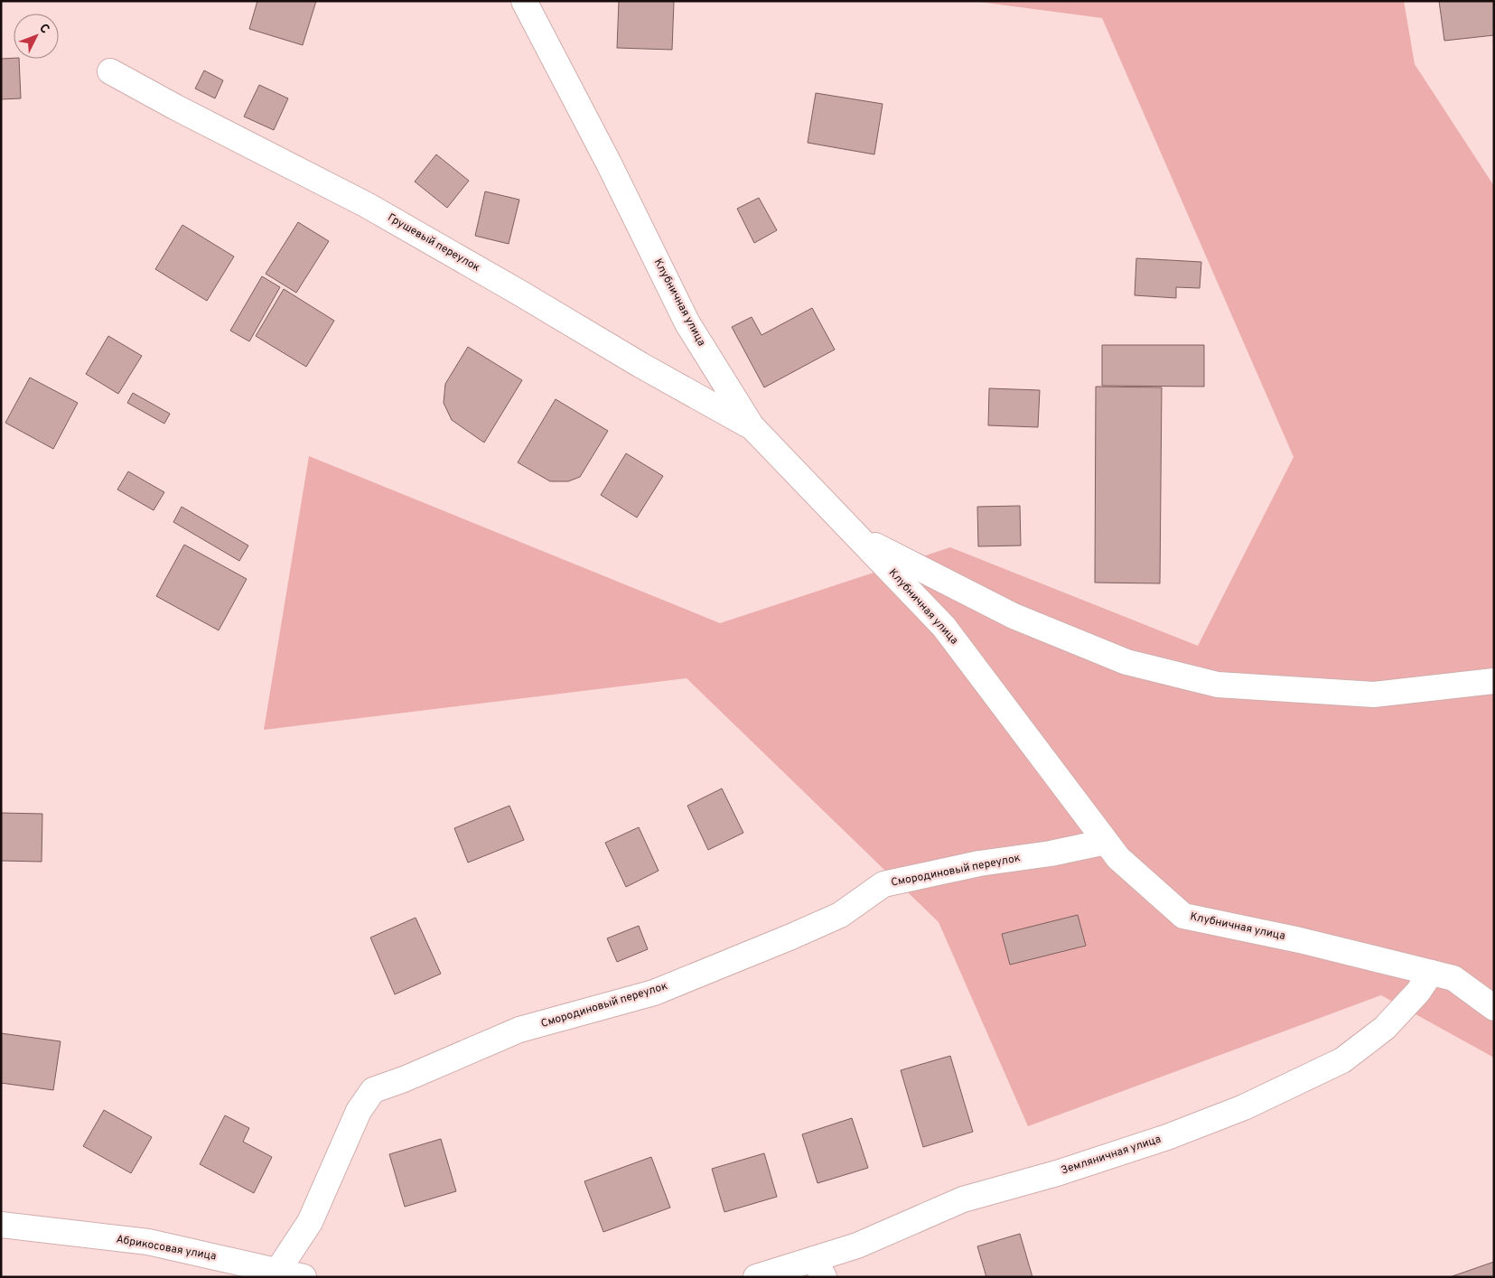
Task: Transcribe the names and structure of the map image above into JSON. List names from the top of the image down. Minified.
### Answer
{"streets":{"street":["Грушевый переулок","Клубничная улица","Смородиновый переулок","Земляничная улица","Абрикосовая улица"]},"crossings":[["Грушевый переулок","Клубничная улица"],["Клубничная улица","Смородиновый переулок"],["Клубничная улица","Земляничная улица"],["Смородиновый переулок","Абрикосовая улица"]],"north":"top right"}
